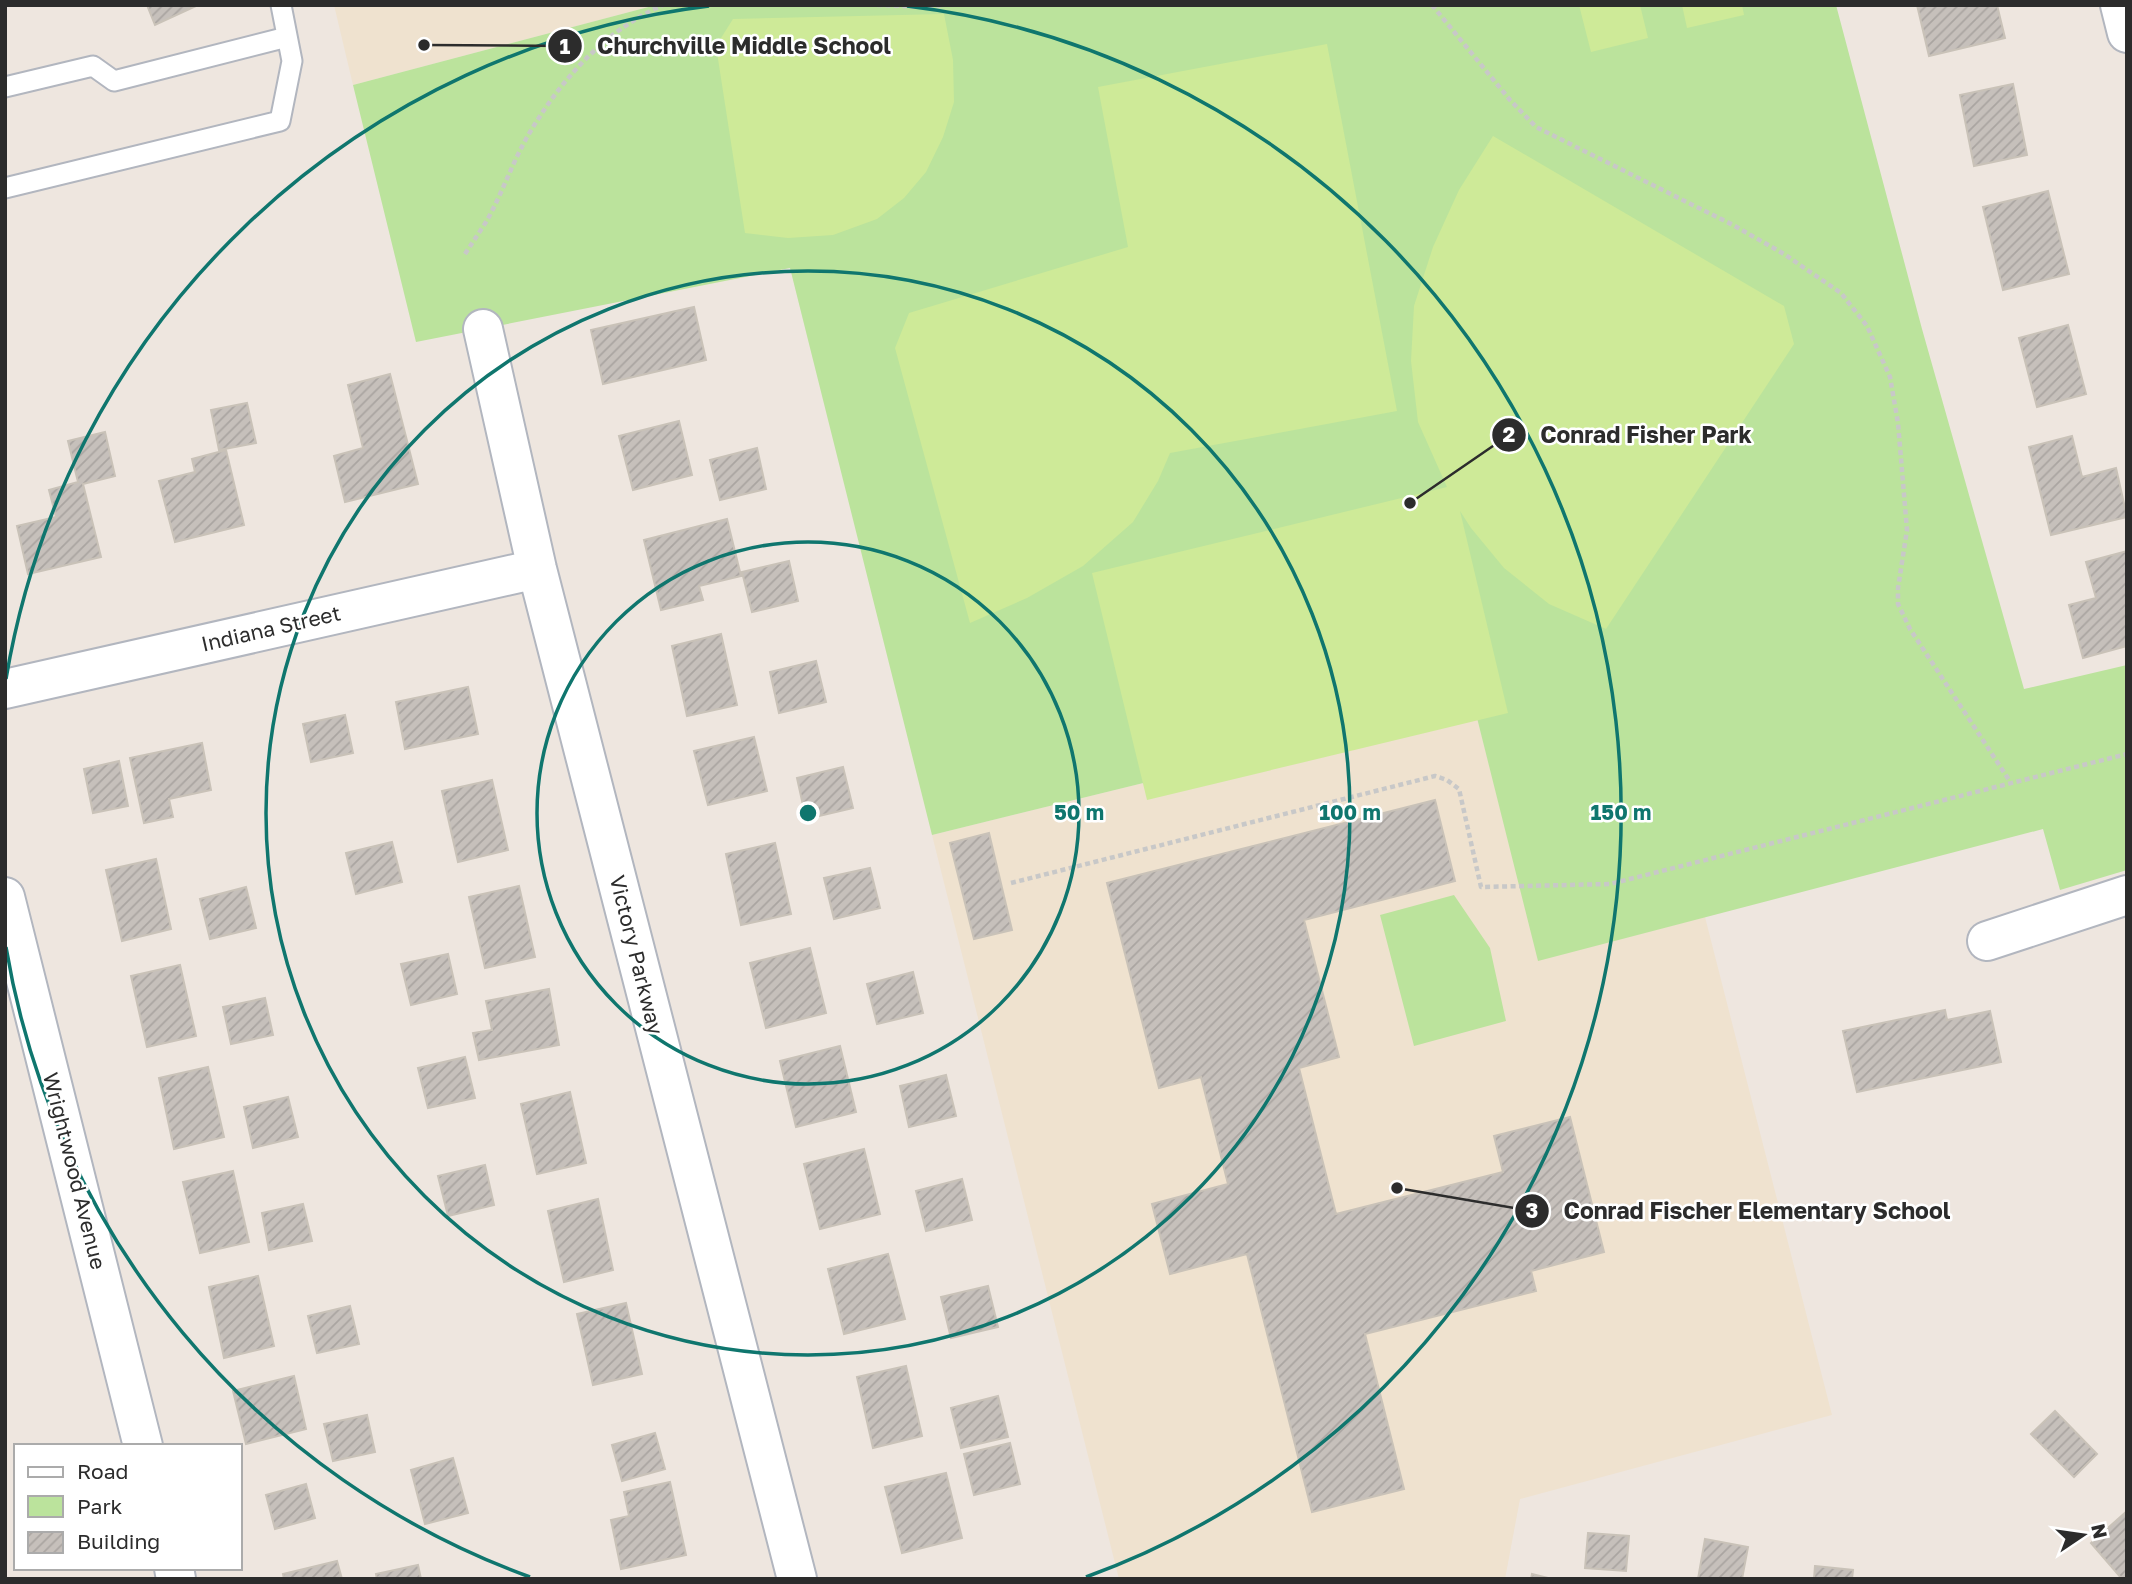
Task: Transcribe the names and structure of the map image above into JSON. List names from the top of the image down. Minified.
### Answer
{"streets":{"street":["Indiana Street","Victory Parkway","Wrightwood Avenue"]},"crossings":[["Indiana Street","Victory Parkway"]],"places":["Churchville Middle School","Conrad Fisher Park","Conrad Fischer Elementary School"],"legend":["Road","Park","Building"],"north":"right","rings":["50 m","100 m","150 m"]}
